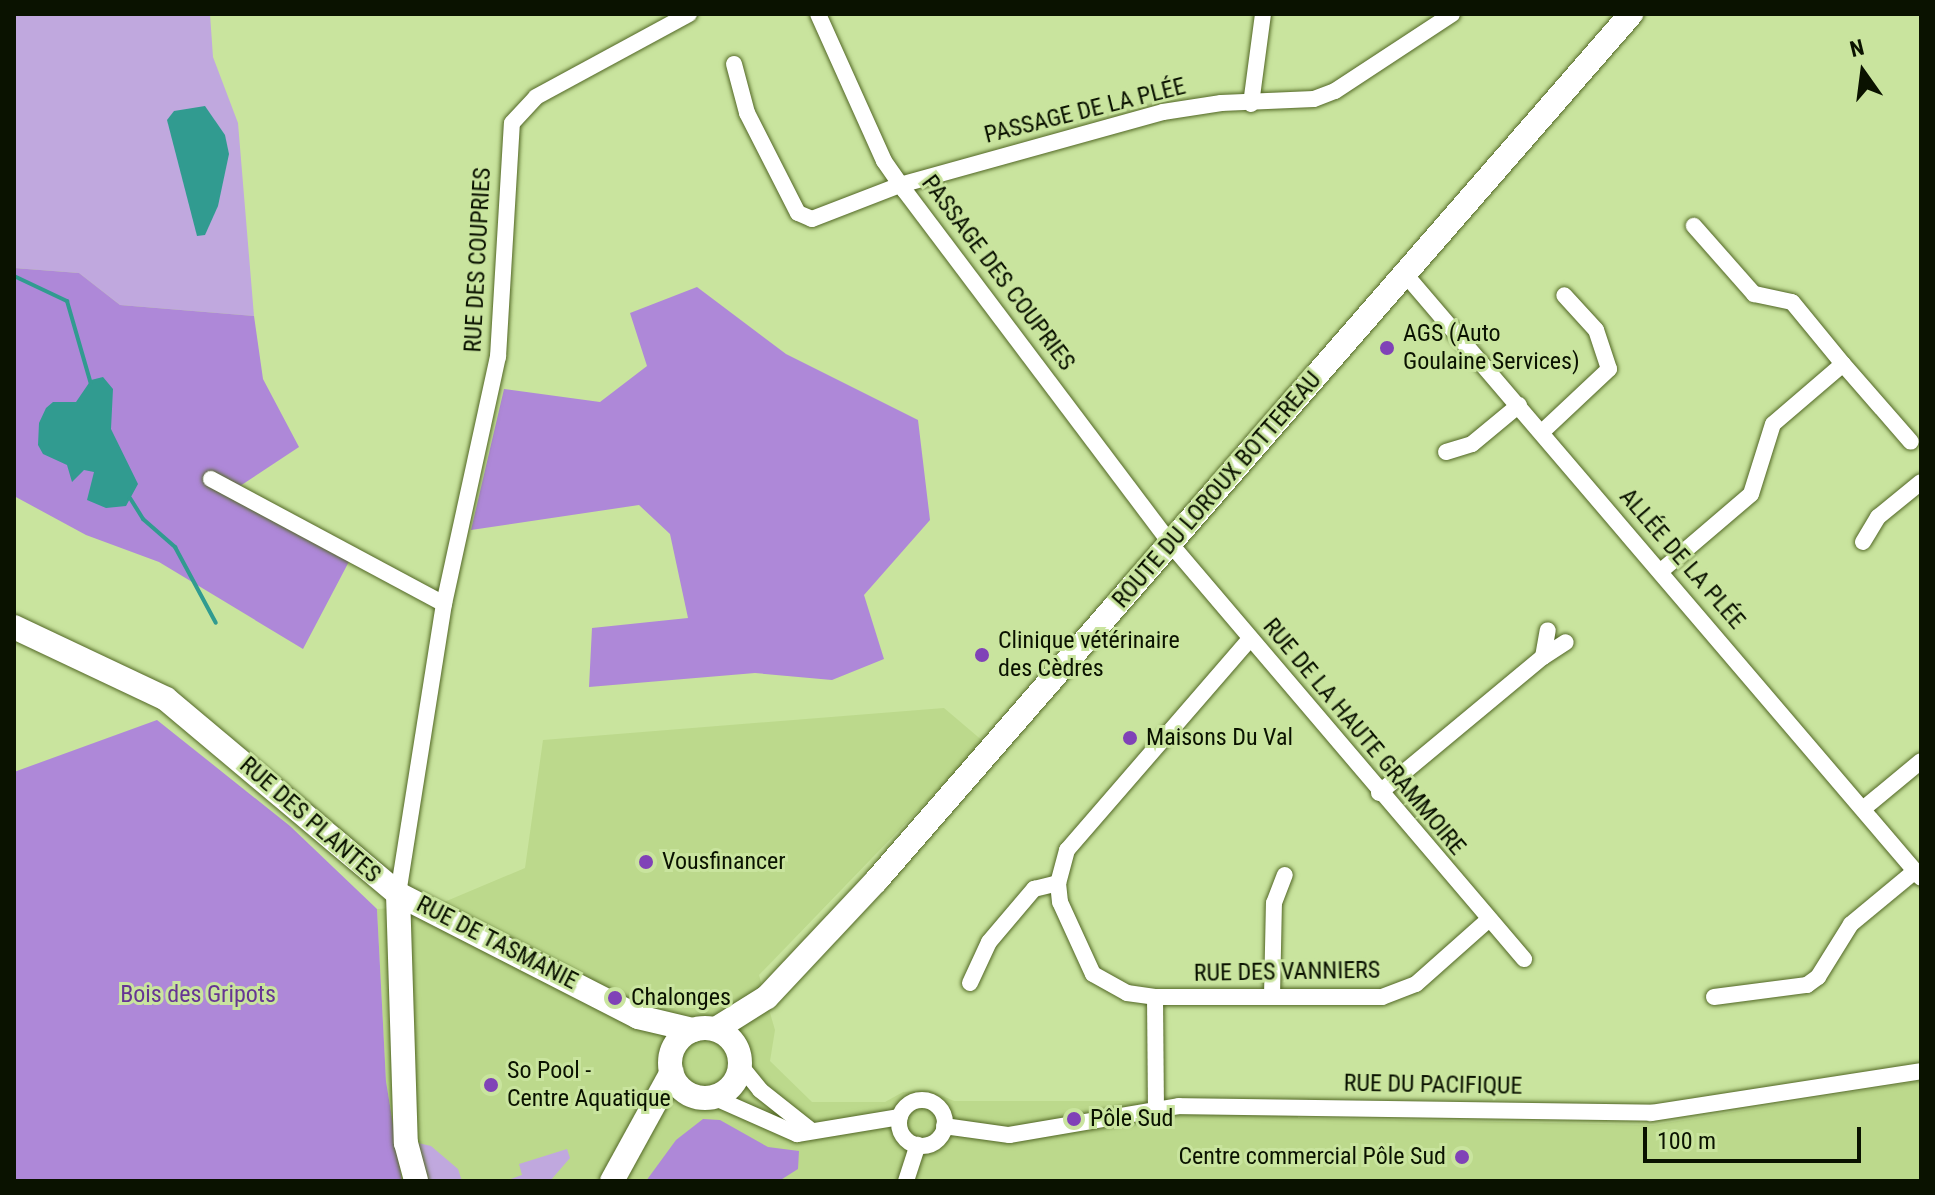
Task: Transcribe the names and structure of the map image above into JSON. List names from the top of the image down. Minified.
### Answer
{"streets":{"main road":["ROUTE DU LOROUX BOTTEREAU","RUE DES PLANTES","RUE DE TASMANIE"],"street":["PASSAGE DE LA PLÉE","RUE DES COUPRIES","PASSAGE DES COUPRIES","ALLÉE DE LA PLÉE","RUE DE LA HAUTE GRAMMOIRE","RUE DES VANNIERS","RUE DU PACIFIQUE"]},"crossings":[["PASSAGE DE LA PLÉE","PASSAGE DES COUPRIES"],["RUE DES COUPRIES","RUE DES PLANTES"],["RUE DES COUPRIES","RUE DE TASMANIE"],["PASSAGE DES COUPRIES","ROUTE DU LOROUX BOTTEREAU"],["PASSAGE DES COUPRIES","RUE DE LA HAUTE GRAMMOIRE"],["ROUTE DU LOROUX BOTTEREAU","ALLÉE DE LA PLÉE"],["ROUTE DU LOROUX BOTTEREAU","RUE DE LA HAUTE GRAMMOIRE"],["ROUTE DU LOROUX BOTTEREAU","RUE DE TASMANIE"],["RUE DE LA HAUTE GRAMMOIRE","RUE DES VANNIERS"],["RUE DES PLANTES","RUE DE TASMANIE"]],"parks":["Bois des Gripots"],"places":["AGS (Auto Goulaine Services)","Clinique vétérinaire des Cèdres","Maisons Du Val","Vousfinancer","Chalonges","So Pool - Centre Aquatique","Pôle Sud","Centre commercial Pôle Sud"],"scale_bar":"100 m","north":"top"}
